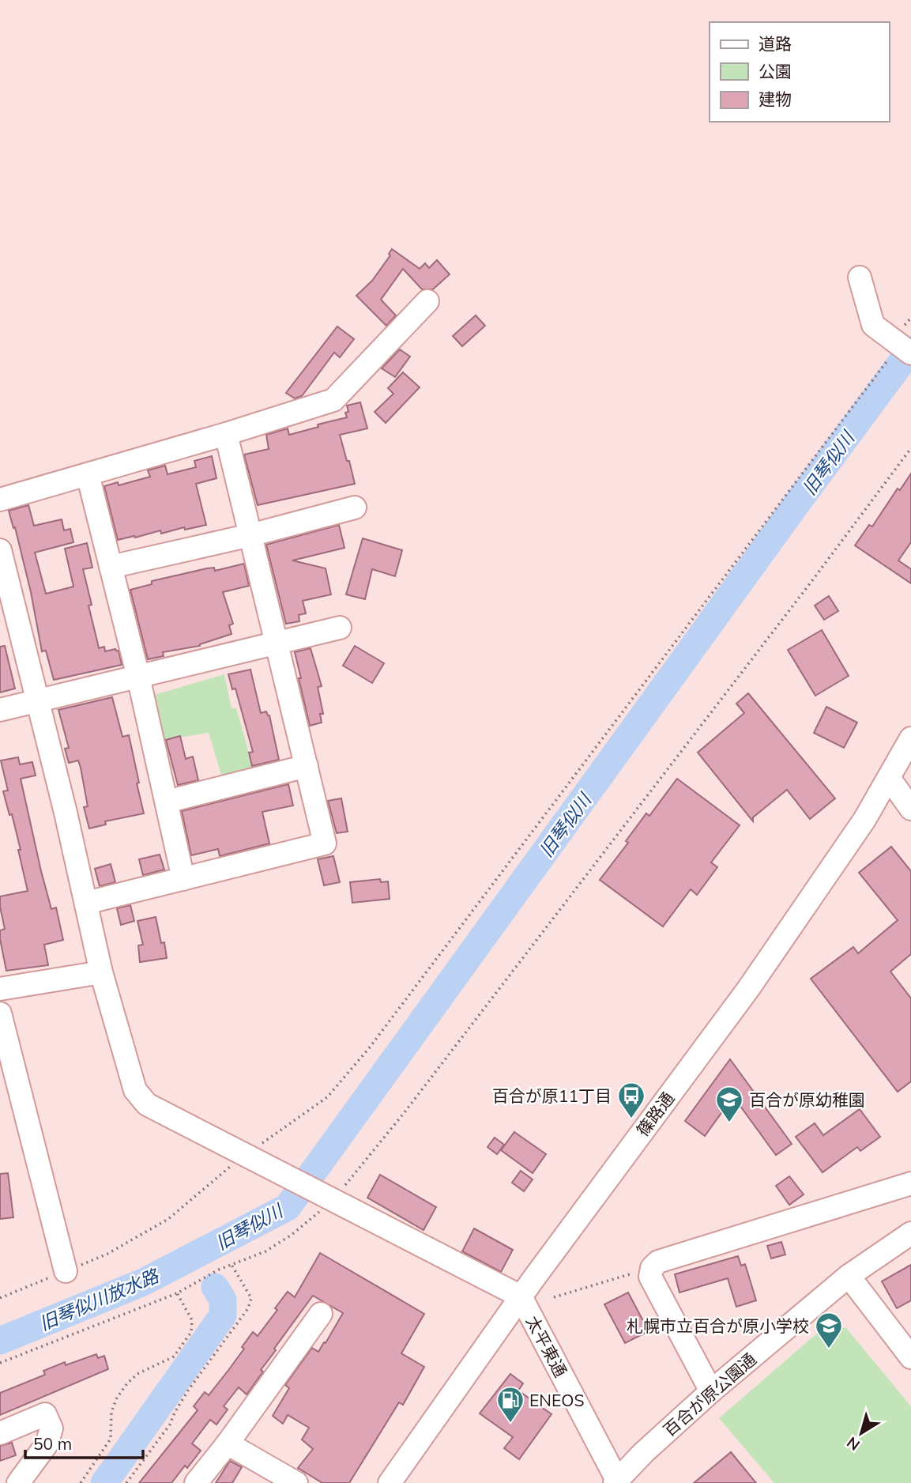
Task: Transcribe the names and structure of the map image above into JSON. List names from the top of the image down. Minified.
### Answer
{"streets":{"street":["篠路通","太平東通","百合が原公園通"]},"crossings":[["篠路通","太平東通"],["太平東通","百合が原公園通"]],"water":["旧琴似川","旧琴似川放水路"],"places":{"bus stop":["百合が原11丁目"],"school or university":["百合が原幼稚園","札幌市立百合が原小学校"],"fuel station":["ENEOS"]},"legend":["道路","公園","建物"],"scale_bar":"50 m","north":"bottom left"}
